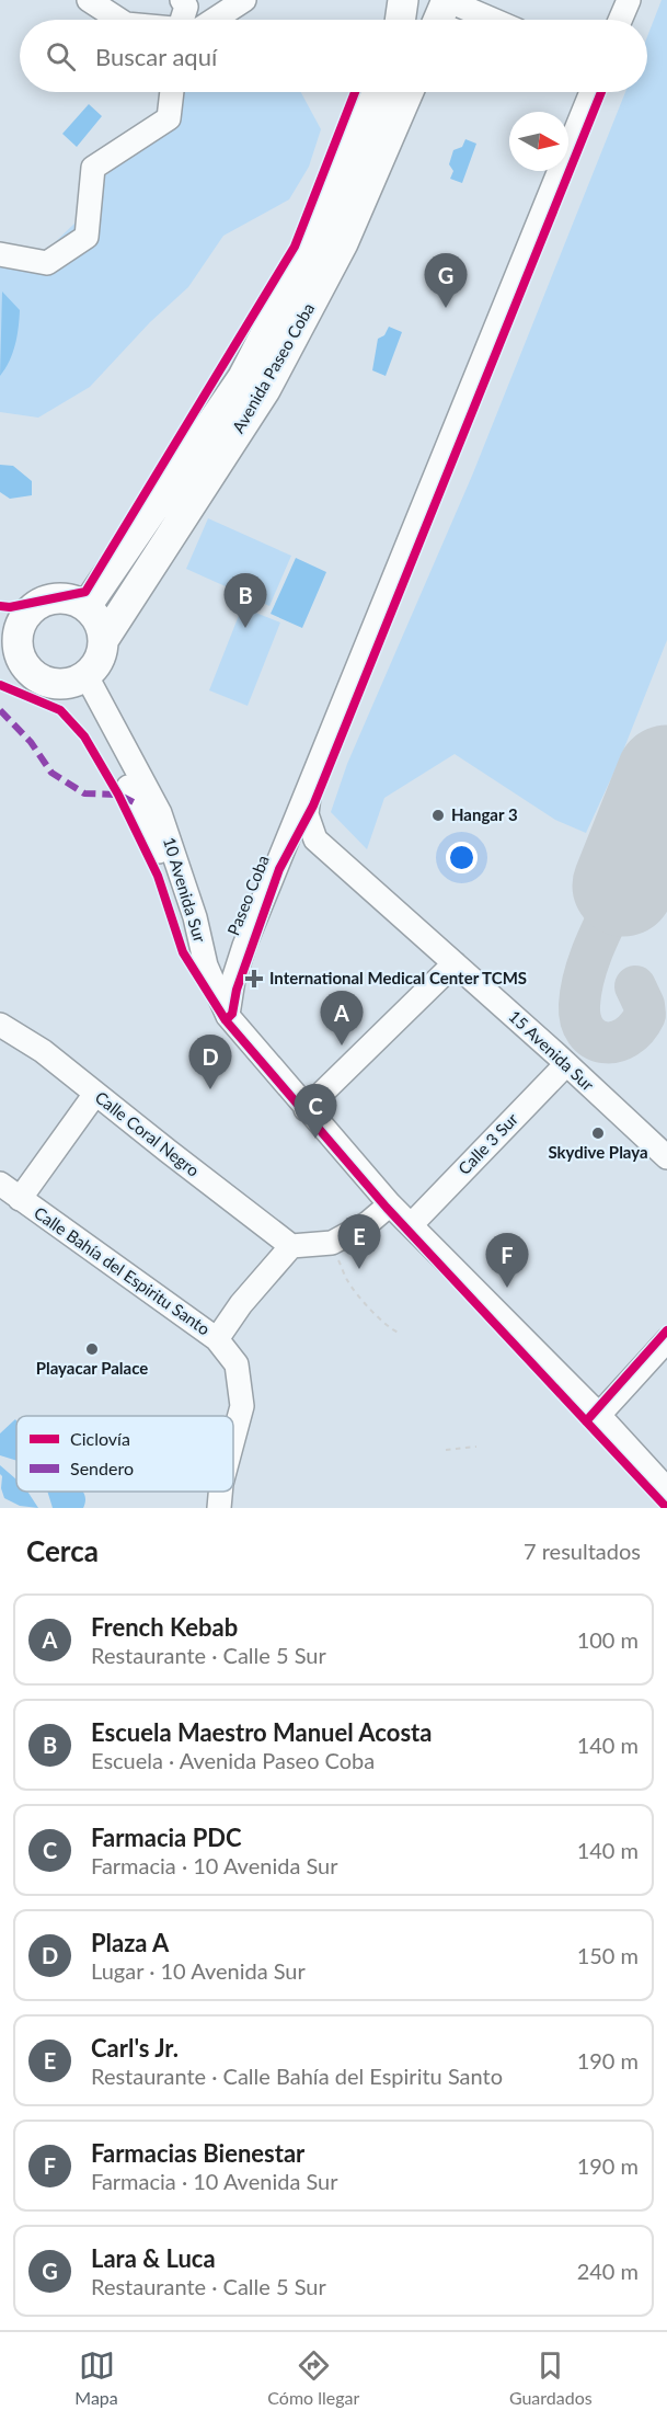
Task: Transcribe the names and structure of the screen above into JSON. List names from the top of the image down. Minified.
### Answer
{"streets":{"main road":["Avenida Paseo Coba"],"street":["10 Avenida Sur","Paseo Coba","15 Avenida Sur","Calle Coral Negro","Calle 3 Sur","Calle Bahía del Espiritu Santo"]},"crossings":[["Avenida Paseo Coba","10 Avenida Sur"],["10 Avenida Sur","Paseo Coba"],["15 Avenida Sur","Calle 3 Sur"],["Calle Coral Negro","Calle Bahía del Espiritu Santo"]],"places":{"other":["Hangar 3","Skydive Playa","Playacar Palace"],"health":["International Medical Center TCMS"]},"legend":["Ciclovía","Sendero"],"north":"right","page":{"search":"Buscar aquí","pins":["G","B","A","D","C","E","F"],"heading":["Cerca","7 resultados"],"list":[{"mark":"A","name":"French Kebab","note":"Restaurante · Calle 5 Sur","value":"100 m"},{"mark":"B","name":"Escuela Maestro Manuel Acosta","note":"Escuela · Avenida Paseo Coba","value":"140 m"},{"mark":"C","name":"Farmacia PDC","note":"Farmacia · 10 Avenida Sur","value":"140 m"},{"mark":"D","name":"Plaza A","note":"Lugar · 10 Avenida Sur","value":"150 m"},{"mark":"E","name":"Carl's Jr.","note":"Restaurante · Calle Bahía del Espiritu Santo","value":"190 m"},{"mark":"F","name":"Farmacias Bienestar","note":"Farmacia · 10 Avenida Sur","value":"190 m"},{"mark":"G","name":"Lara & Luca","note":"Restaurante · Calle 5 Sur","value":"240 m"}],"nav":["Mapa","Cómo llegar","Guardados"]}}
